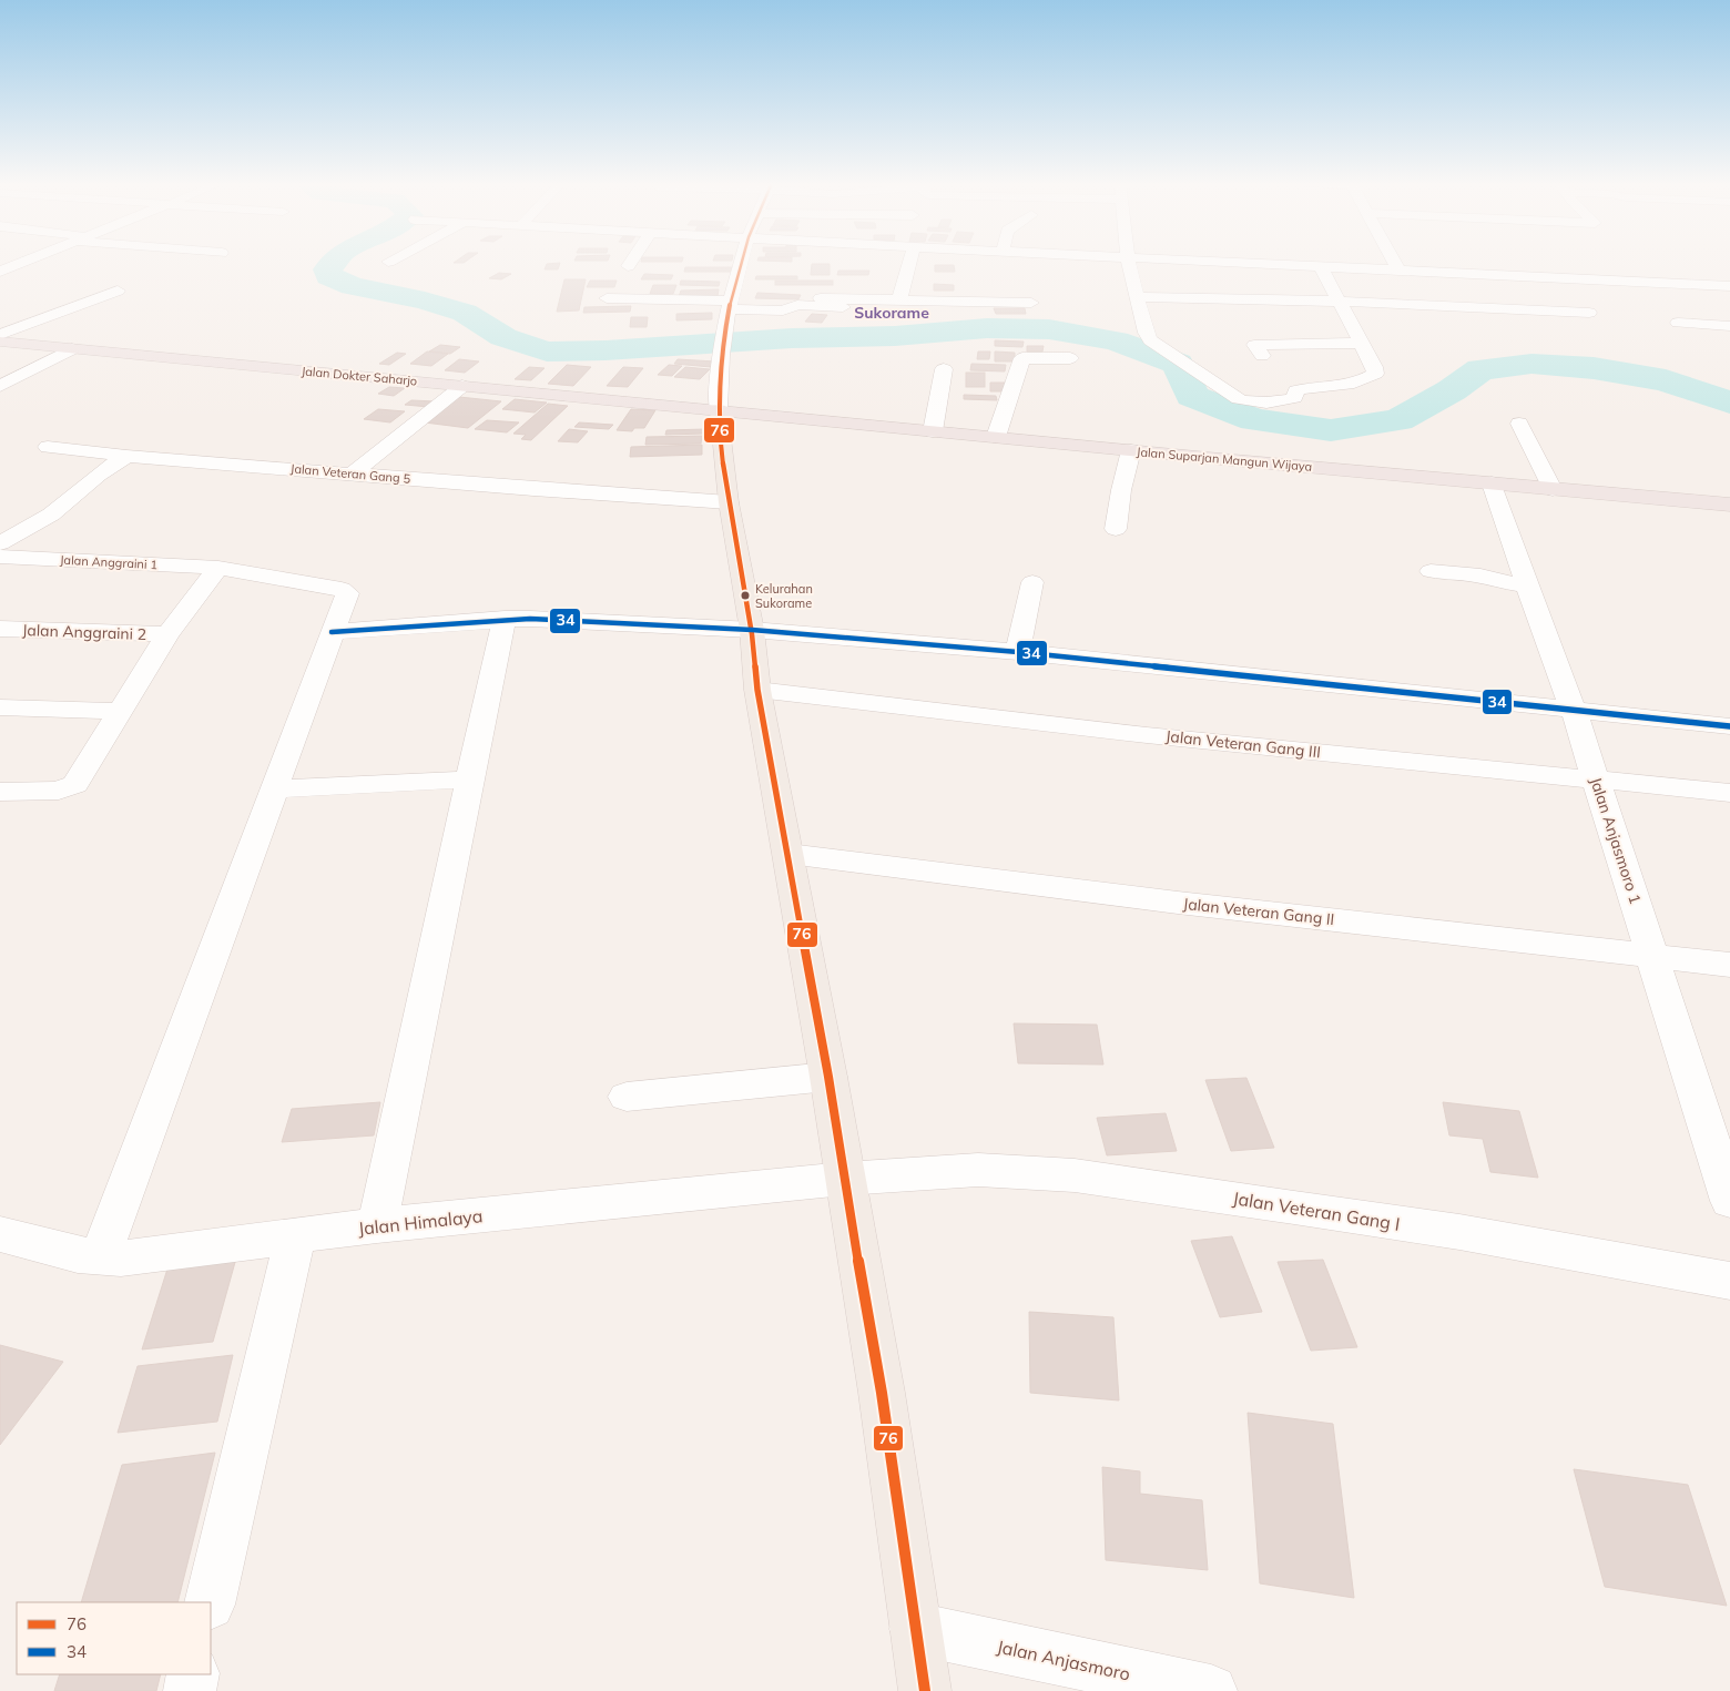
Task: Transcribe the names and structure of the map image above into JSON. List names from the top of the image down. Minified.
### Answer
{"streets":{"highway":["Jalan Dokter Saharjo","Jalan Suparjan Mangun Wijaya"],"street":["Jalan Veteran Gang 5","Jalan Anggraini 1","Jalan Anggraini 2","Jalan Veteran Gang III","Jalan Anjasmoro 1","Jalan Veteran Gang II","Jalan Veteran Gang I","Jalan Himalaya","Jalan Anjasmoro"]},"crossings":[["Jalan Dokter Saharjo","Jalan Suparjan Mangun Wijaya"],["Jalan Suparjan Mangun Wijaya","Jalan Anjasmoro 1"],["Jalan Veteran Gang III","Jalan Anjasmoro 1"],["Jalan Anjasmoro 1","Jalan Veteran Gang II"],["Jalan Veteran Gang I","Jalan Himalaya"]],"districts":["Sukorame"],"places":["Kelurahan Sukorame"],"lines":["transit line 76","transit line 34"],"legend":["76","34"]}
